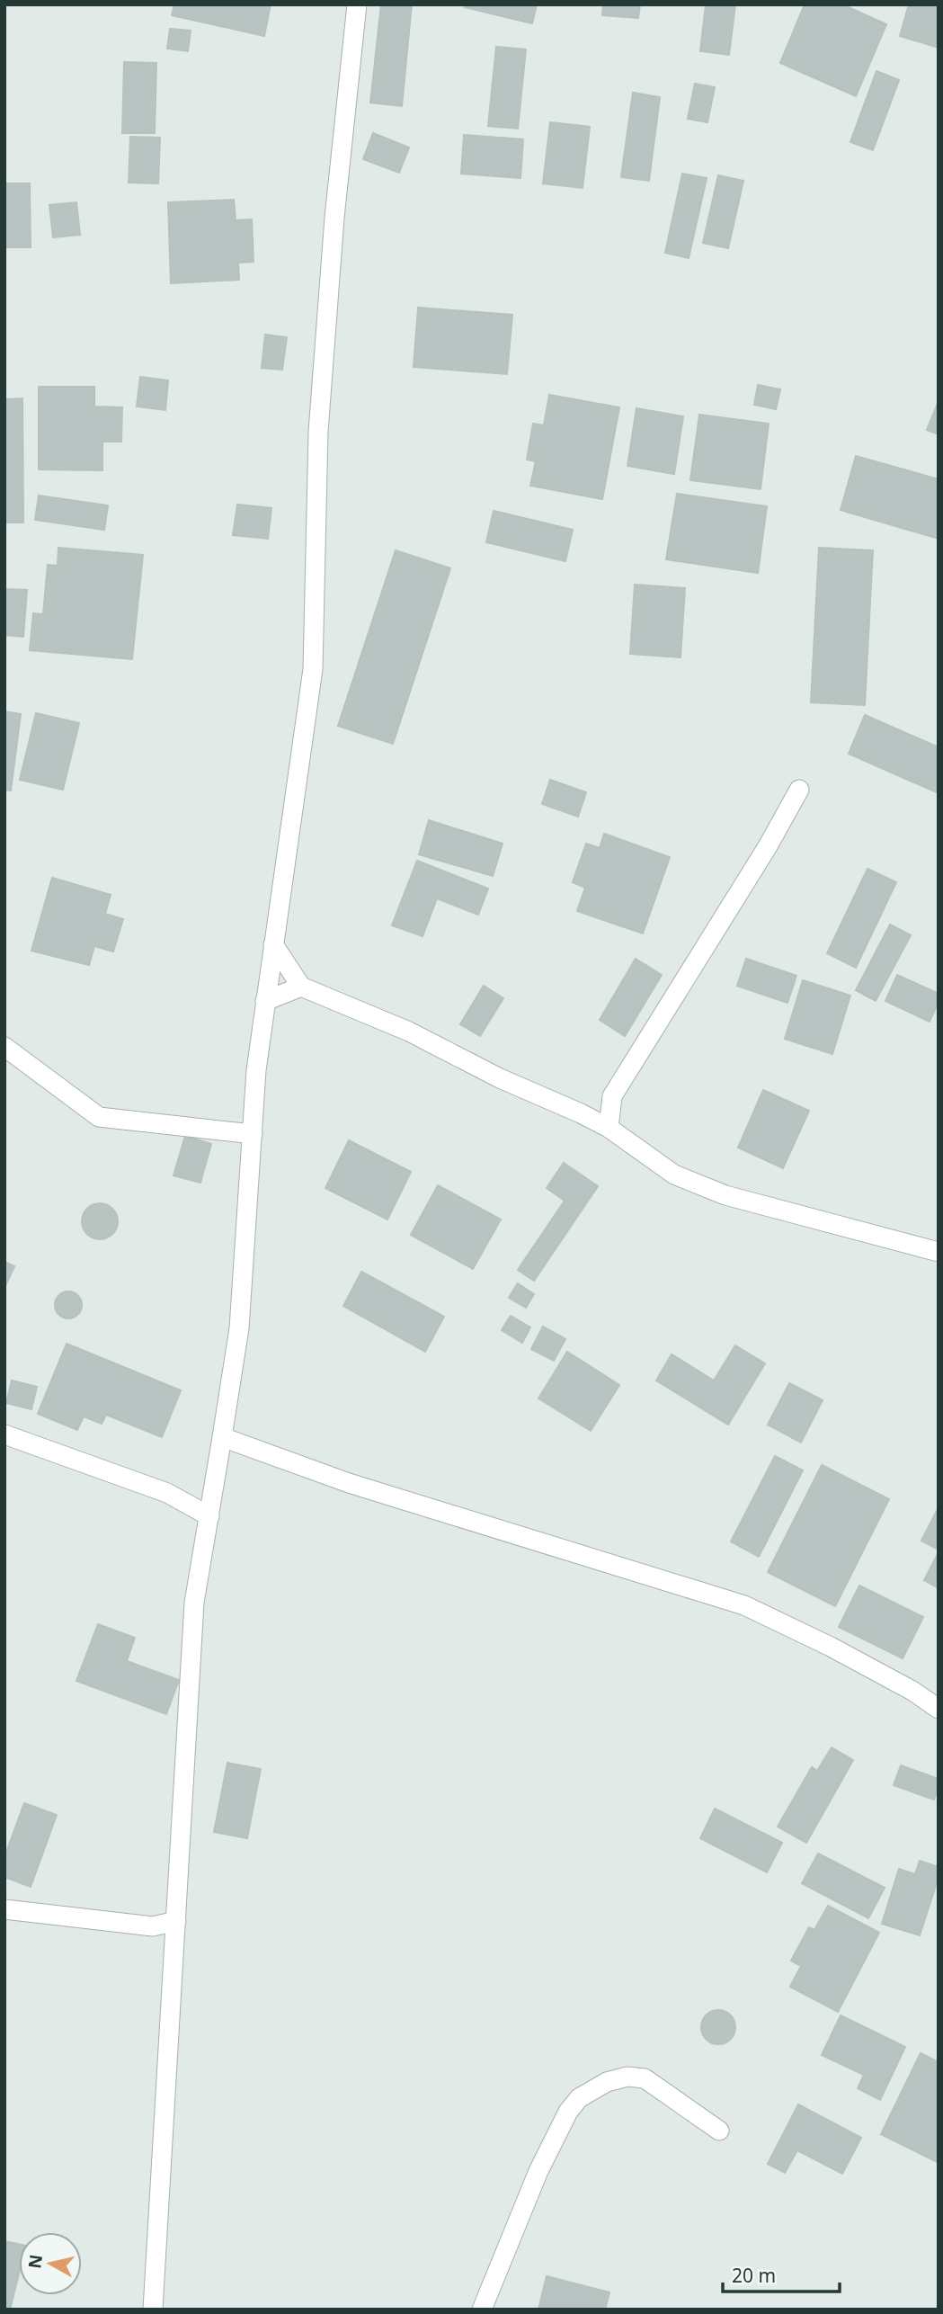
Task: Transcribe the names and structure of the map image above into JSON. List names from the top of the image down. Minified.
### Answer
{"scale_bar":"20 m","north":"left"}
